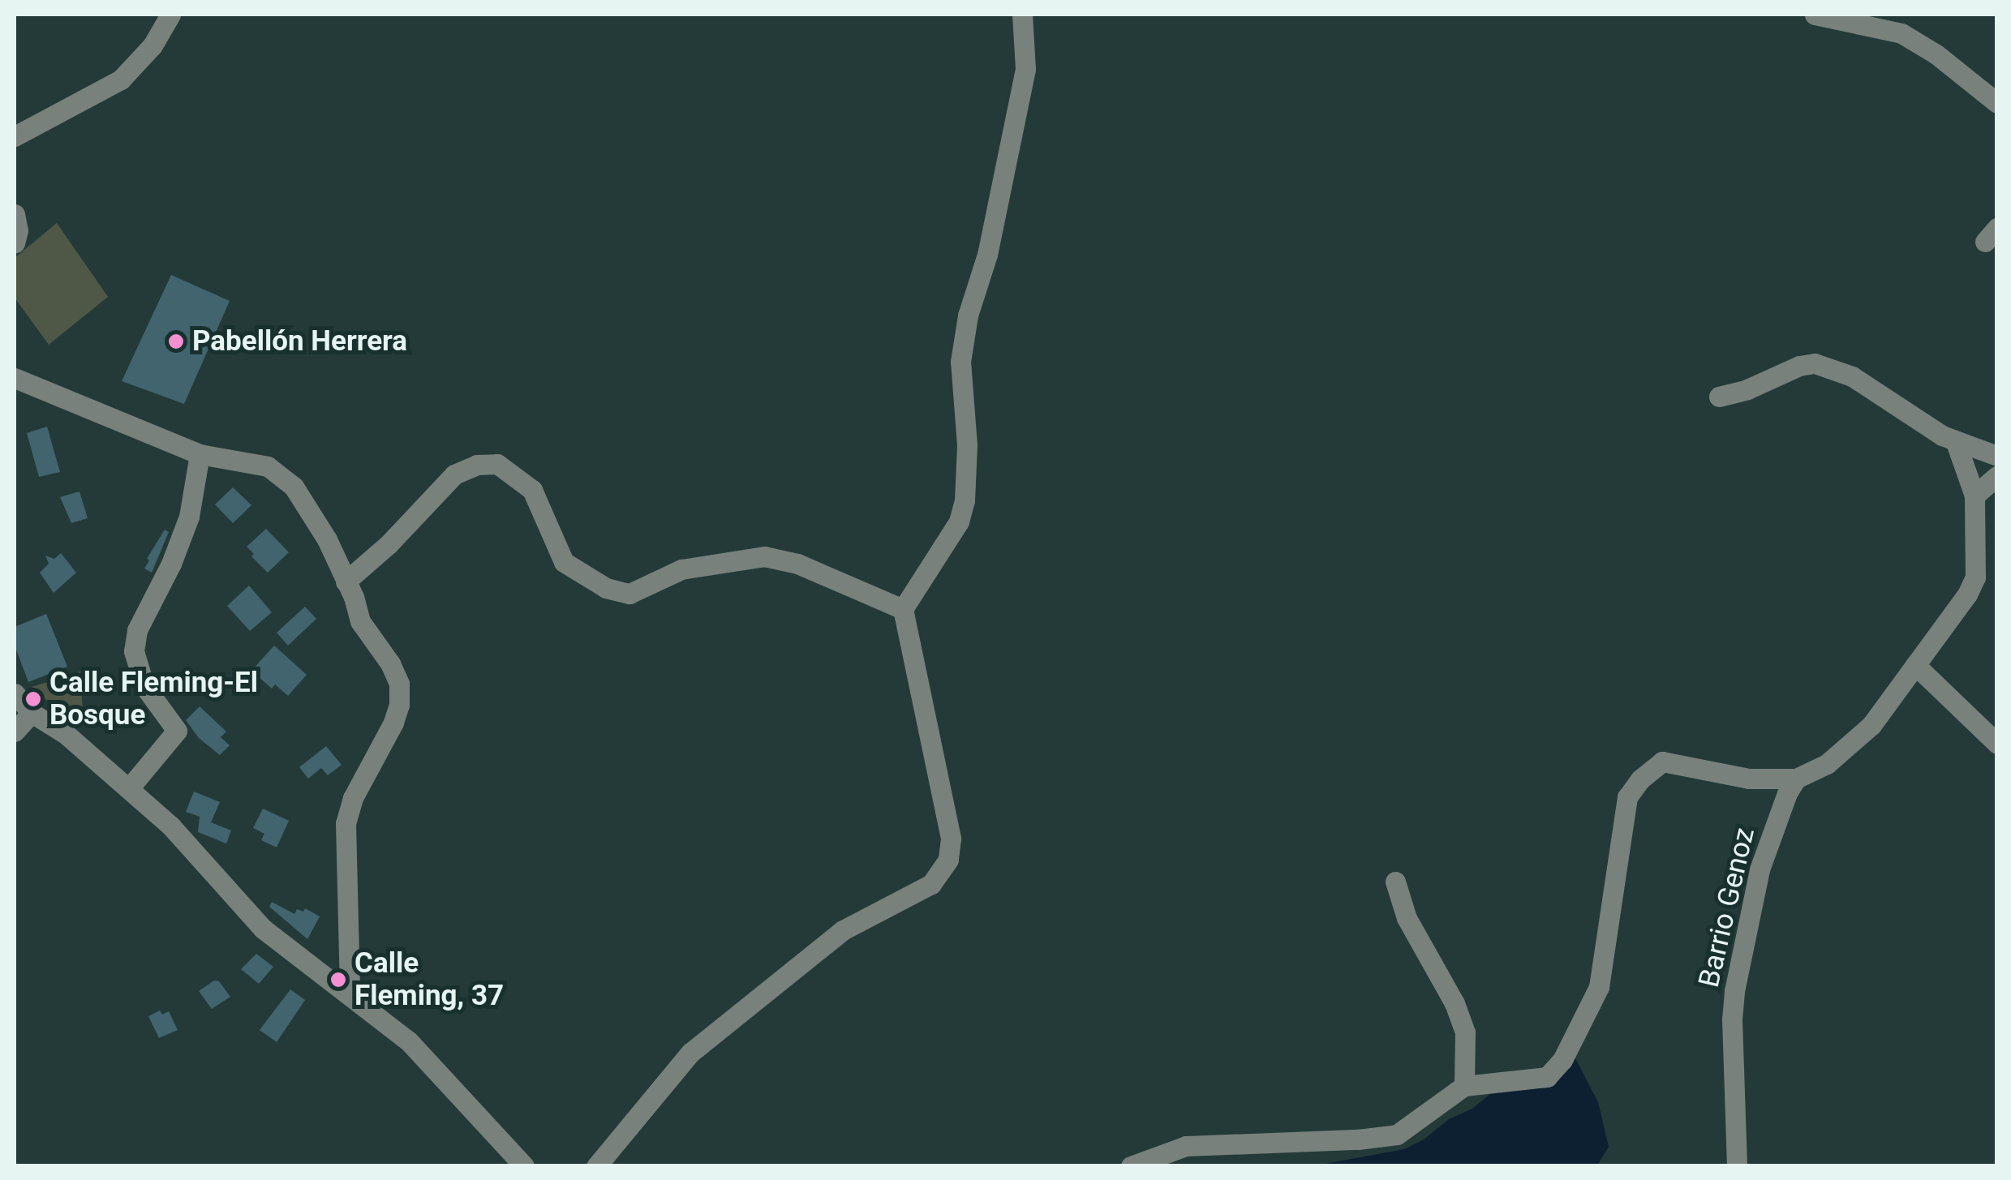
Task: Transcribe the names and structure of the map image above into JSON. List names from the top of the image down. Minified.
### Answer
{"streets":{"street":["Barrio Genoz"]},"places":["Pabellón Herrera","Calle Fleming-El Bosque","Calle Fleming, 37"]}
